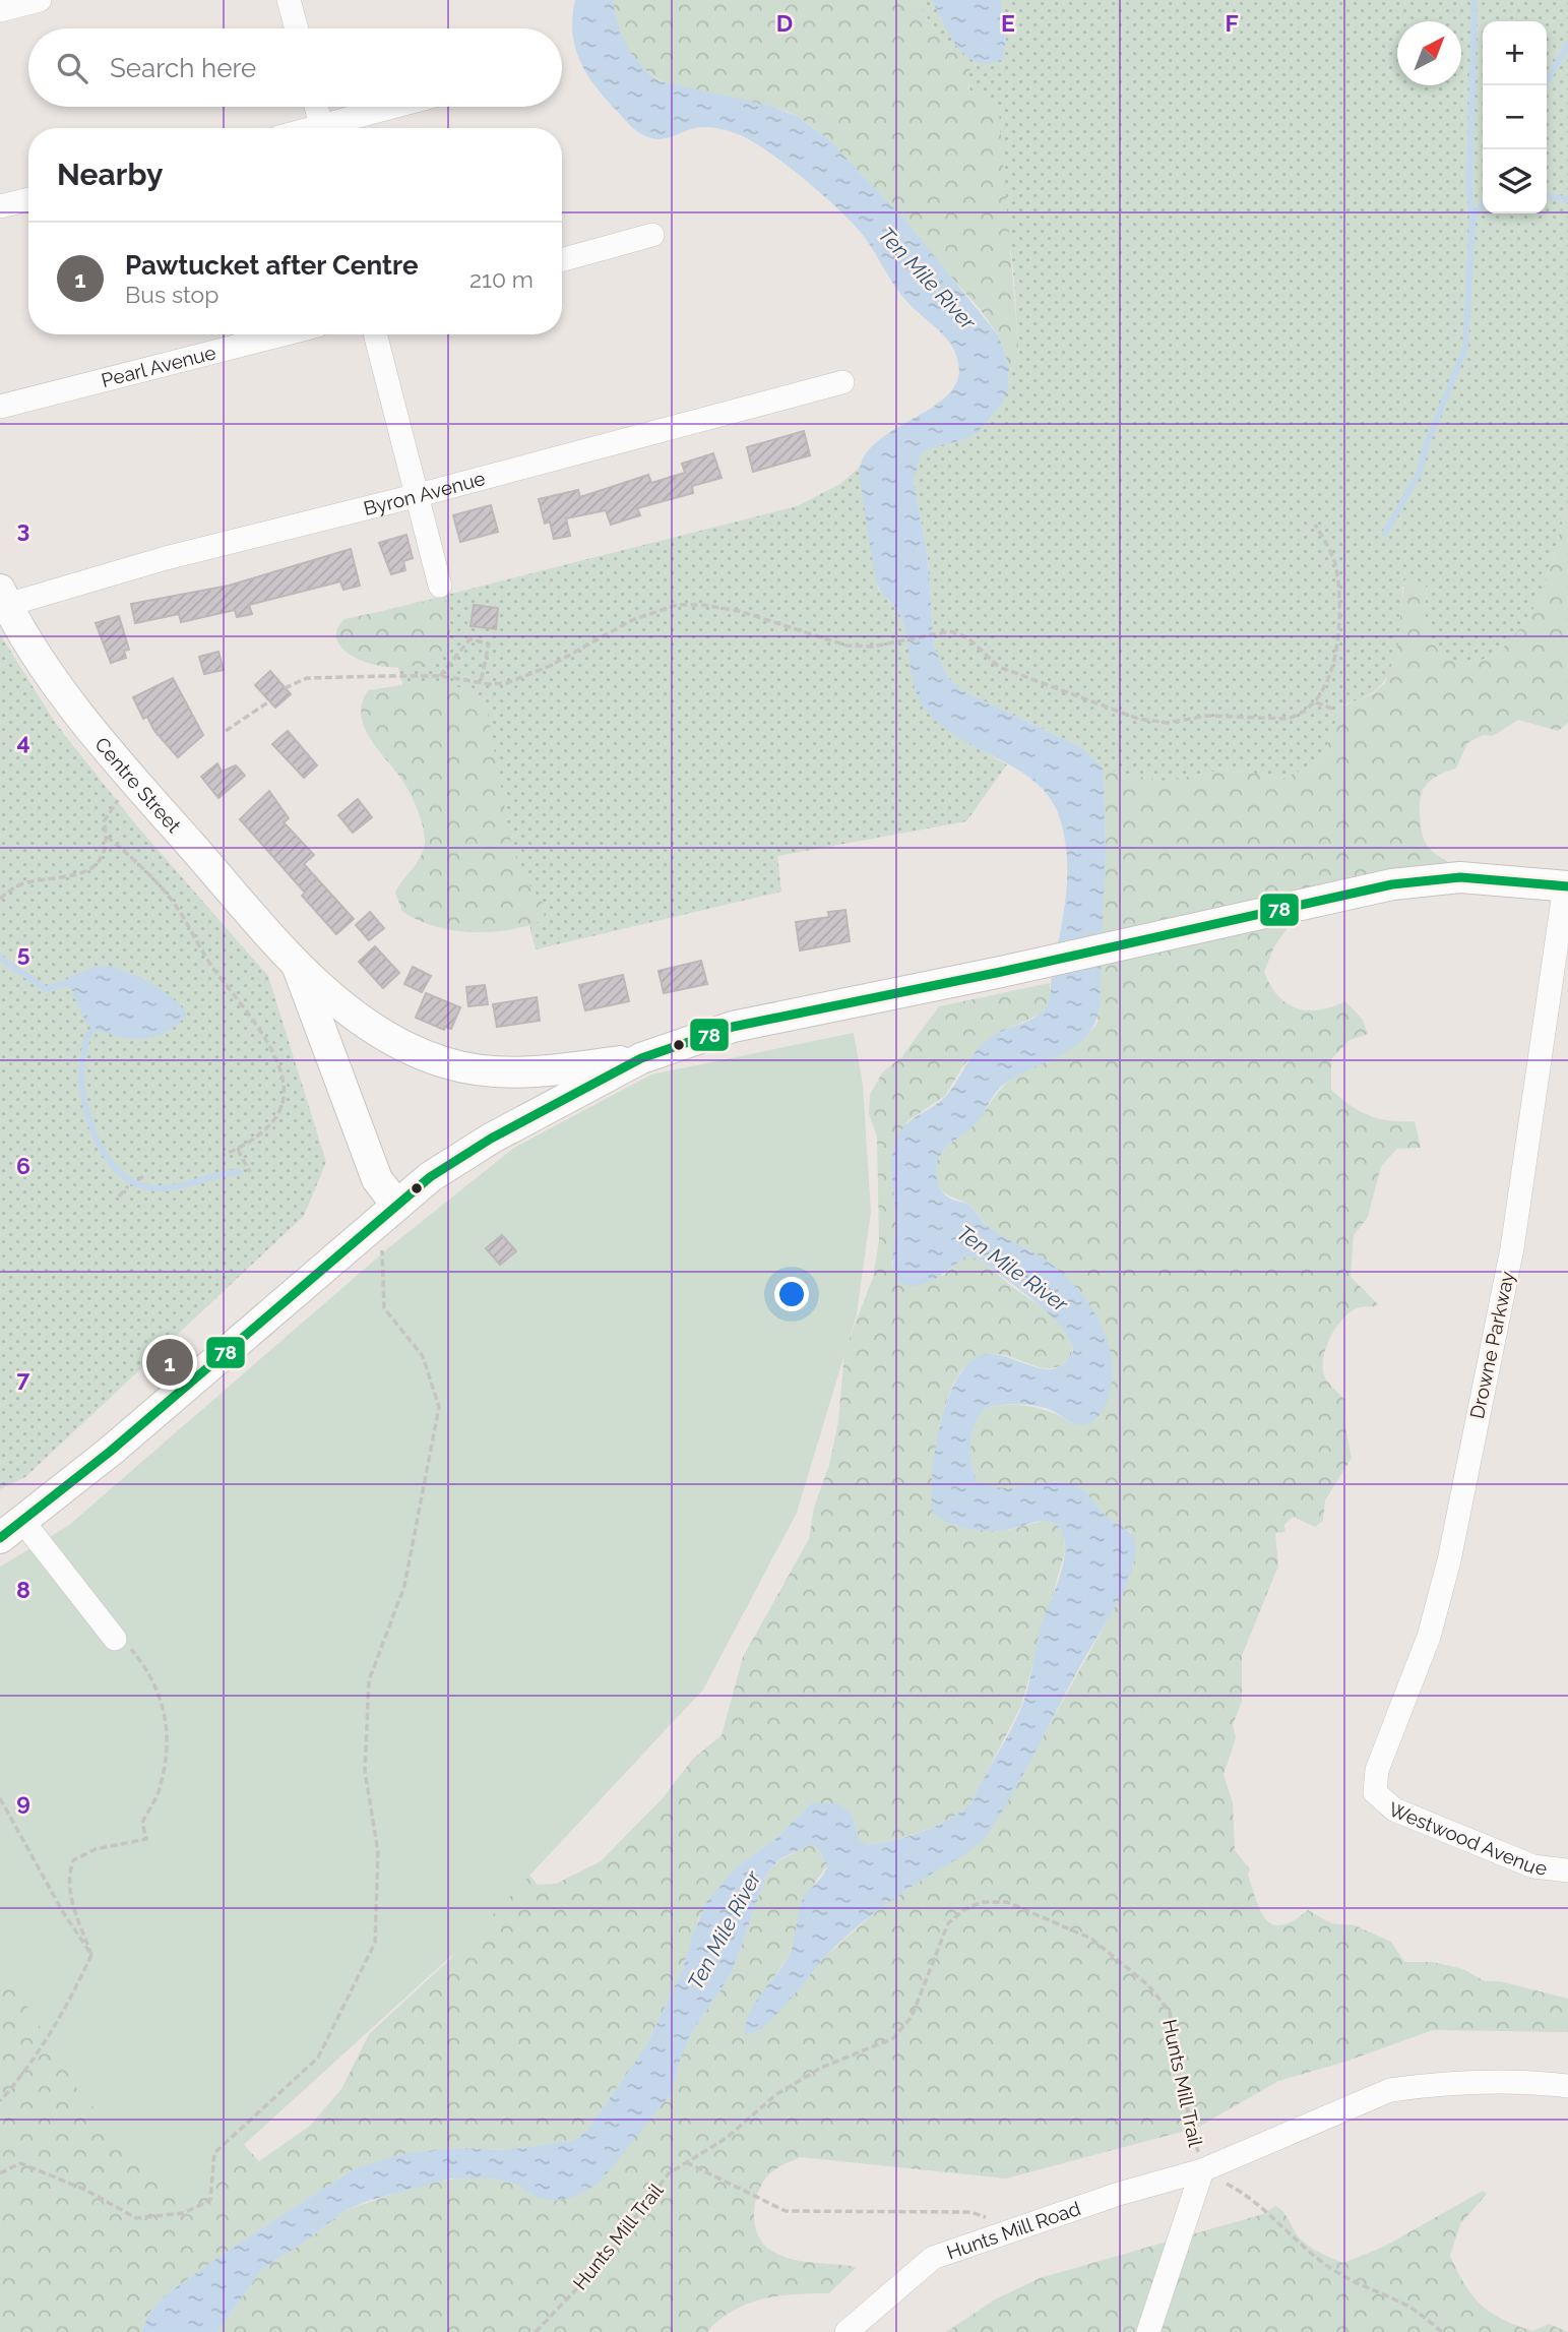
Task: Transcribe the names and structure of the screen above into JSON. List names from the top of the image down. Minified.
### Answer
{"streets":{"main road":["Centre Street"],"street":["Pearl Avenue","Byron Avenue","Drowne Parkway","Westwood Avenue","Hunts Mill Road"],"path":["Hunts Mill Trail"]},"crossings":[["Byron Avenue","Centre Street"],["Drowne Parkway","Westwood Avenue"],["Hunts Mill Trail","Hunts Mill Road"]],"water":["Ten Mile River"],"lines":["transit line 78"],"north":"top right","page":{"map_buttons":["+","−"],"search":"Search here","heading":"Nearby","list":[{"mark":"1","name":"Pawtucket after Centre","note":"Bus stop","value":"210 m"}],"pins":"1"},"grid":{"columns":["D","E","F"],"rows":["3","4","5","6","7","8","9"]}}
